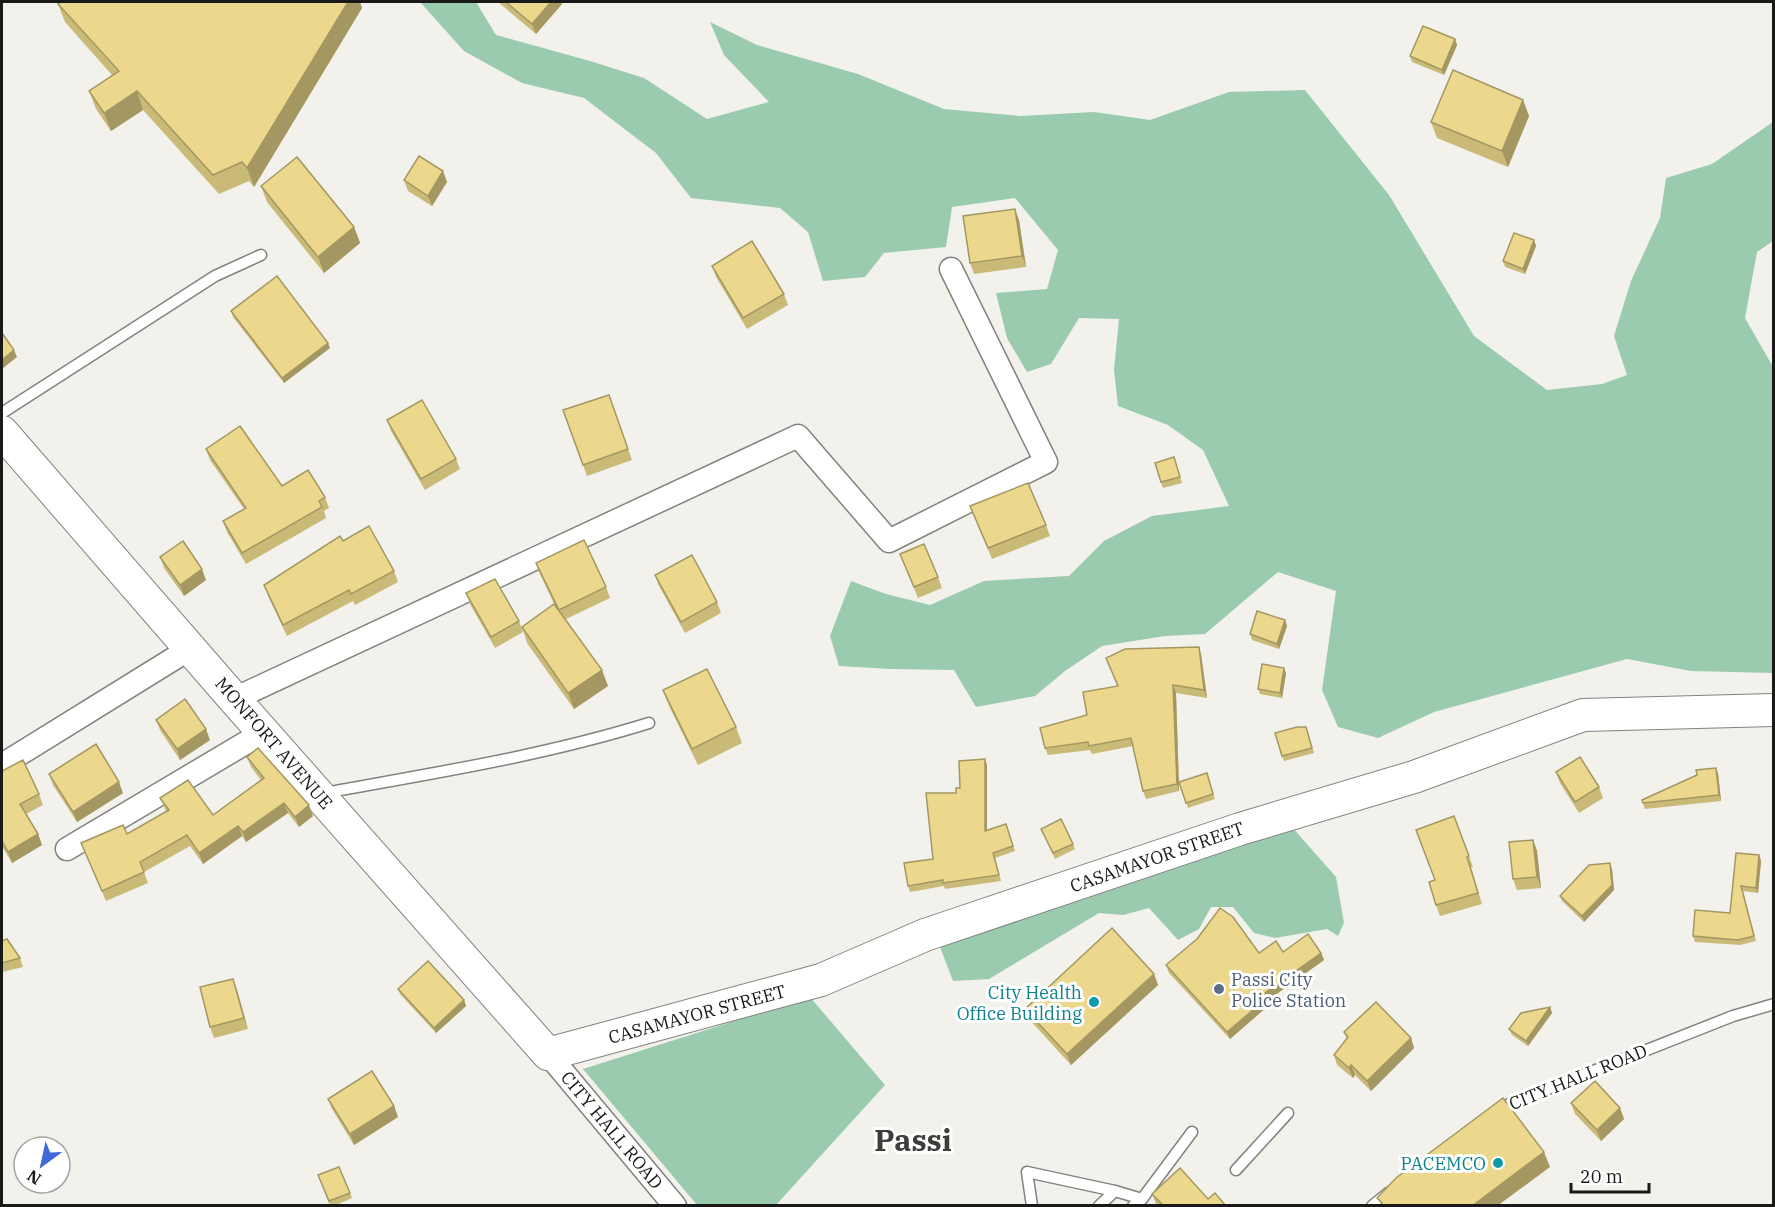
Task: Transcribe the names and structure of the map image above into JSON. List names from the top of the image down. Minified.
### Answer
{"streets":{"street":["MONFORT AVENUE","CASAMAYOR STREET","CITY HALL ROAD"]},"crossings":[["MONFORT AVENUE","CASAMAYOR STREET"],["MONFORT AVENUE","CITY HALL ROAD"],["CASAMAYOR STREET","CITY HALL ROAD"]],"districts":["Passi"],"places":["Passi City Police Station","City Health Office Building","PACEMCO"],"scale_bar":"20 m","north":"bottom left"}
